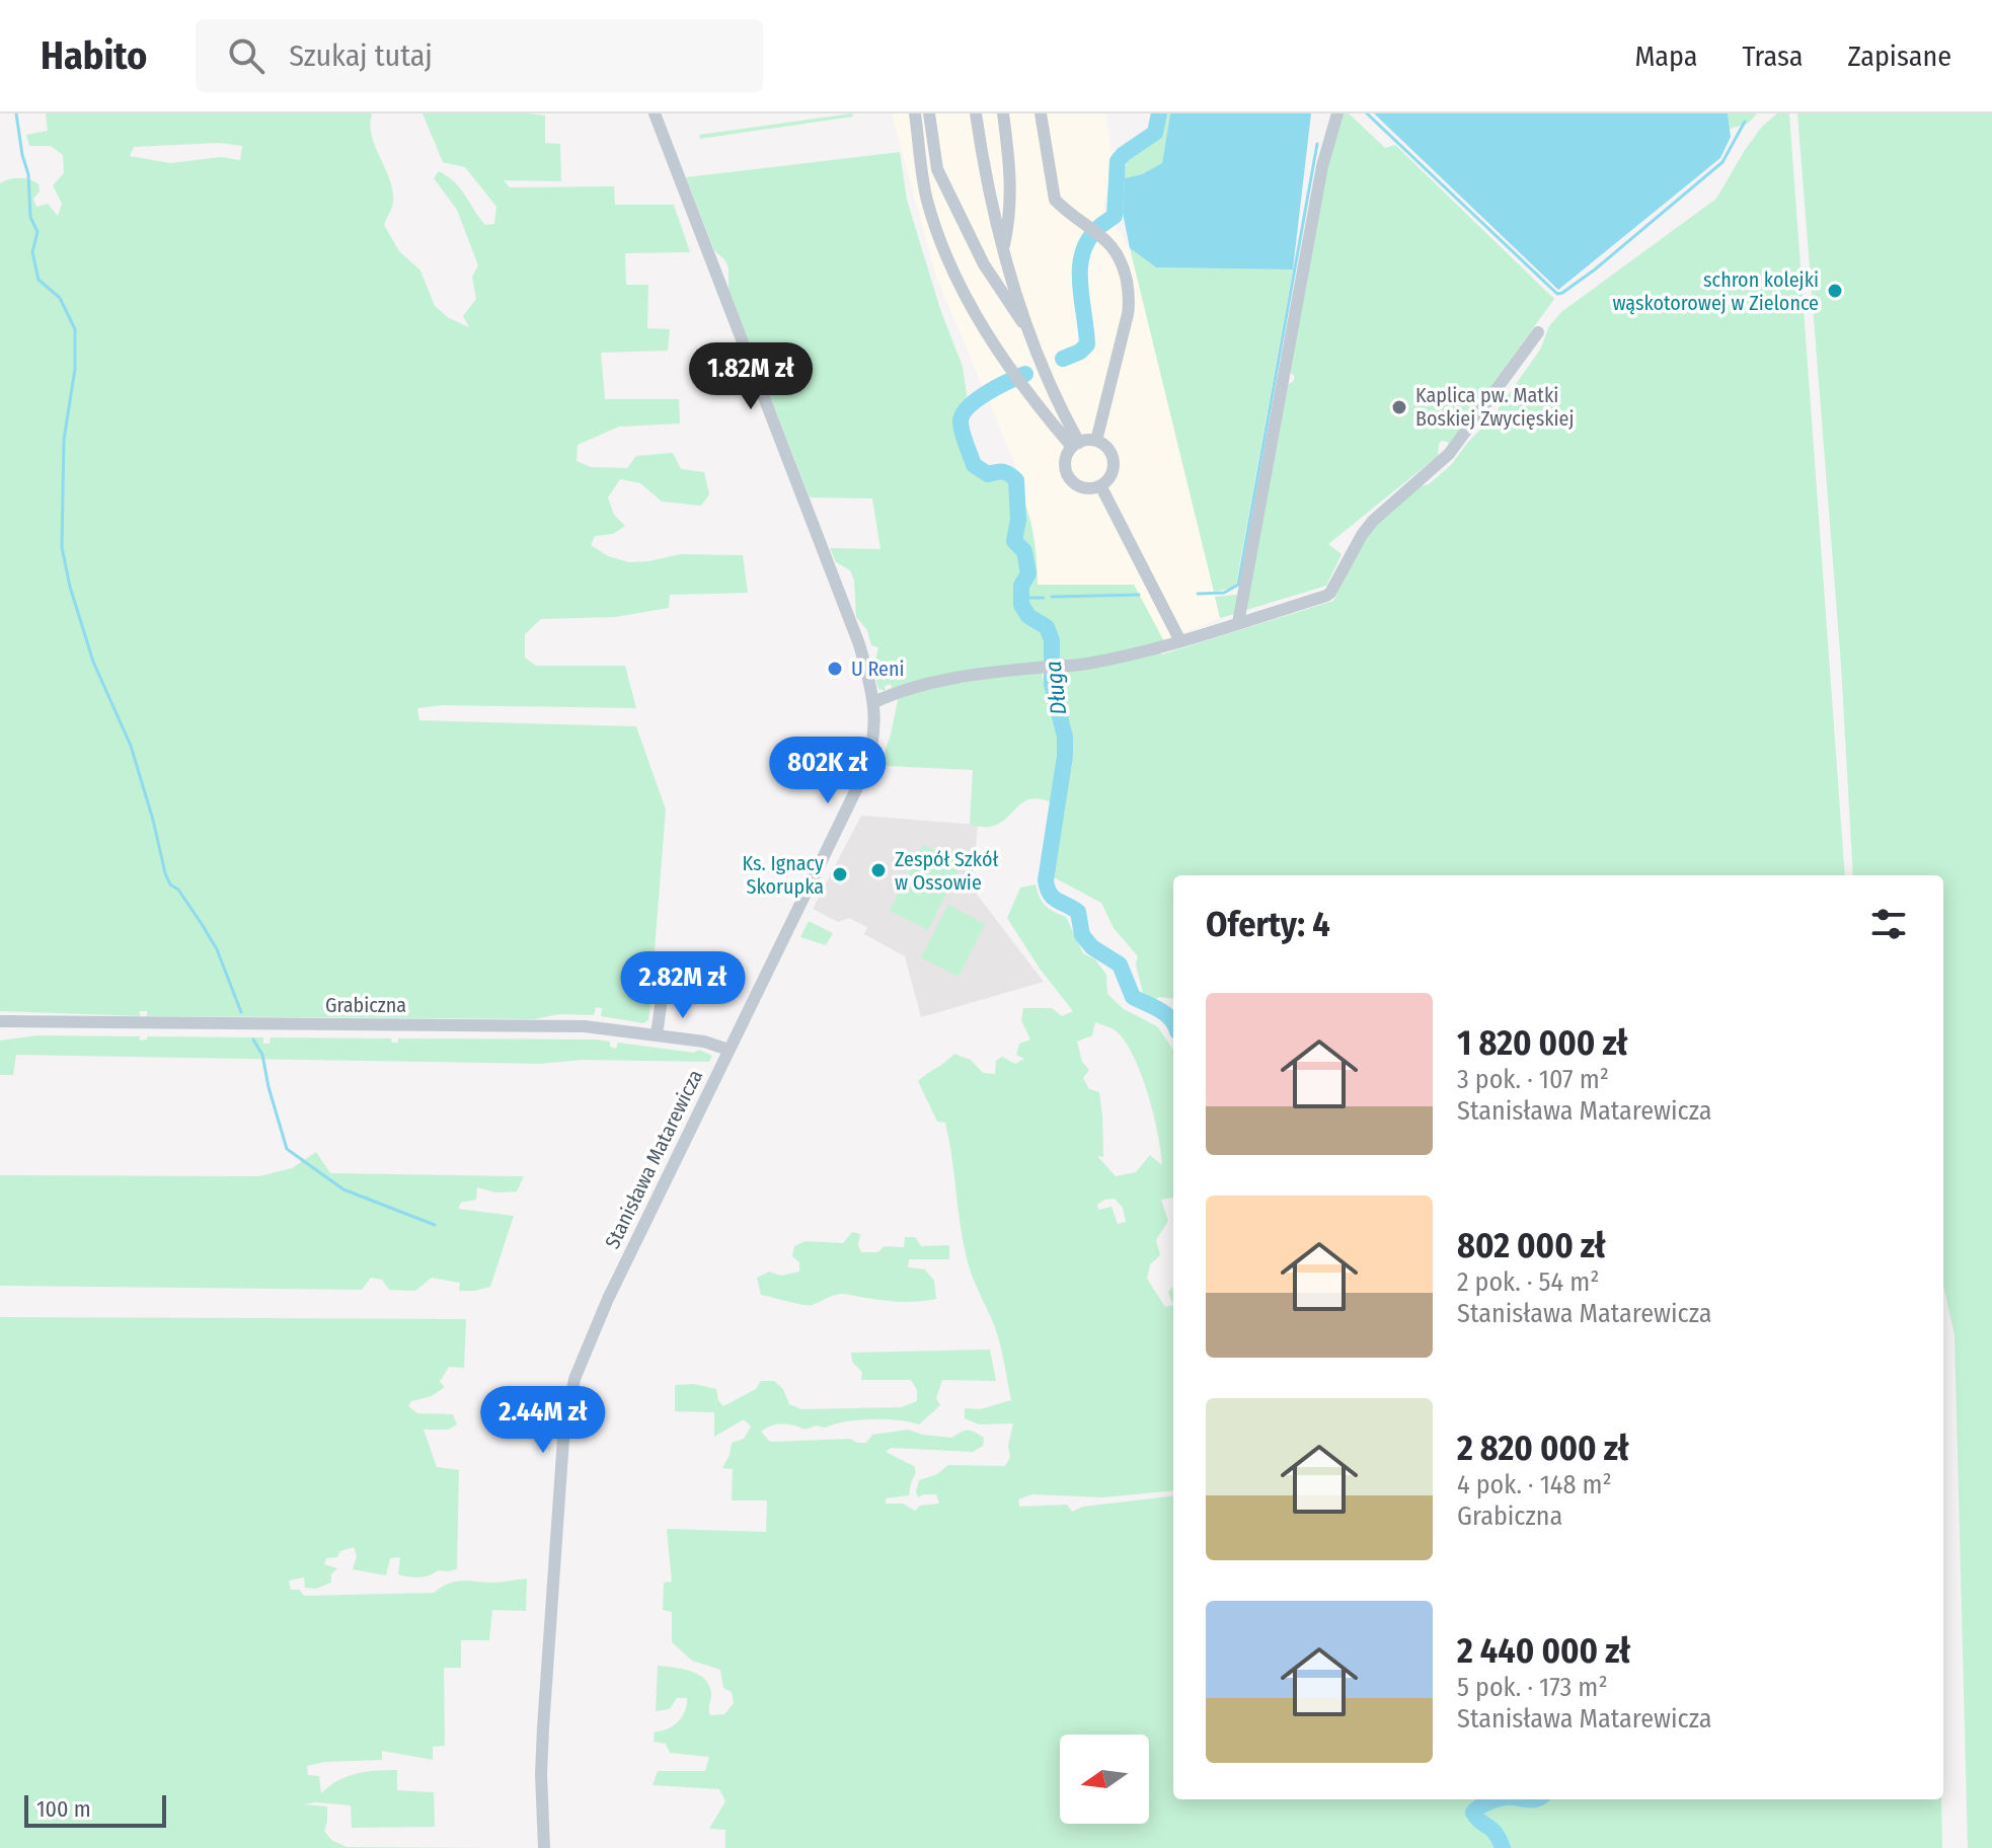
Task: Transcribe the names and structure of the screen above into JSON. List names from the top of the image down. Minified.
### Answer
{"streets":{"street":["Grabiczna","Stanisława Matarewicza"]},"crossings":[["Grabiczna","Stanisława Matarewicza"]],"water":["Długa"],"places":["schron kolejki wąskotorowej w Zielonce","Kaplica pw. Matki Boskiej Zwycięskiej","U Reni","Zespół Szkół w Ossowie","Ks. Ignacy Skorupka"],"scale_bar":"100 m","north":"left","page":{"header":"Habito","search":"Szukaj tutaj","nav":["Mapa","Trasa","Zapisane"],"price":["1.82M zł","802K zł","2.82M zł","2.44M zł"],"heading":"Oferty: 4","list":[{"name":"1 820 000 zł","note":"3 pok. · 107 m² · Stanisława Matarewicza"},{"name":"802 000 zł","note":"2 pok. · 54 m² · Stanisława Matarewicza"},{"name":"2 820 000 zł","note":"4 pok. · 148 m² · Grabiczna"},{"name":"2 440 000 zł","note":"5 pok. · 173 m² · Stanisława Matarewicza"}],"scale":"100 m"}}
